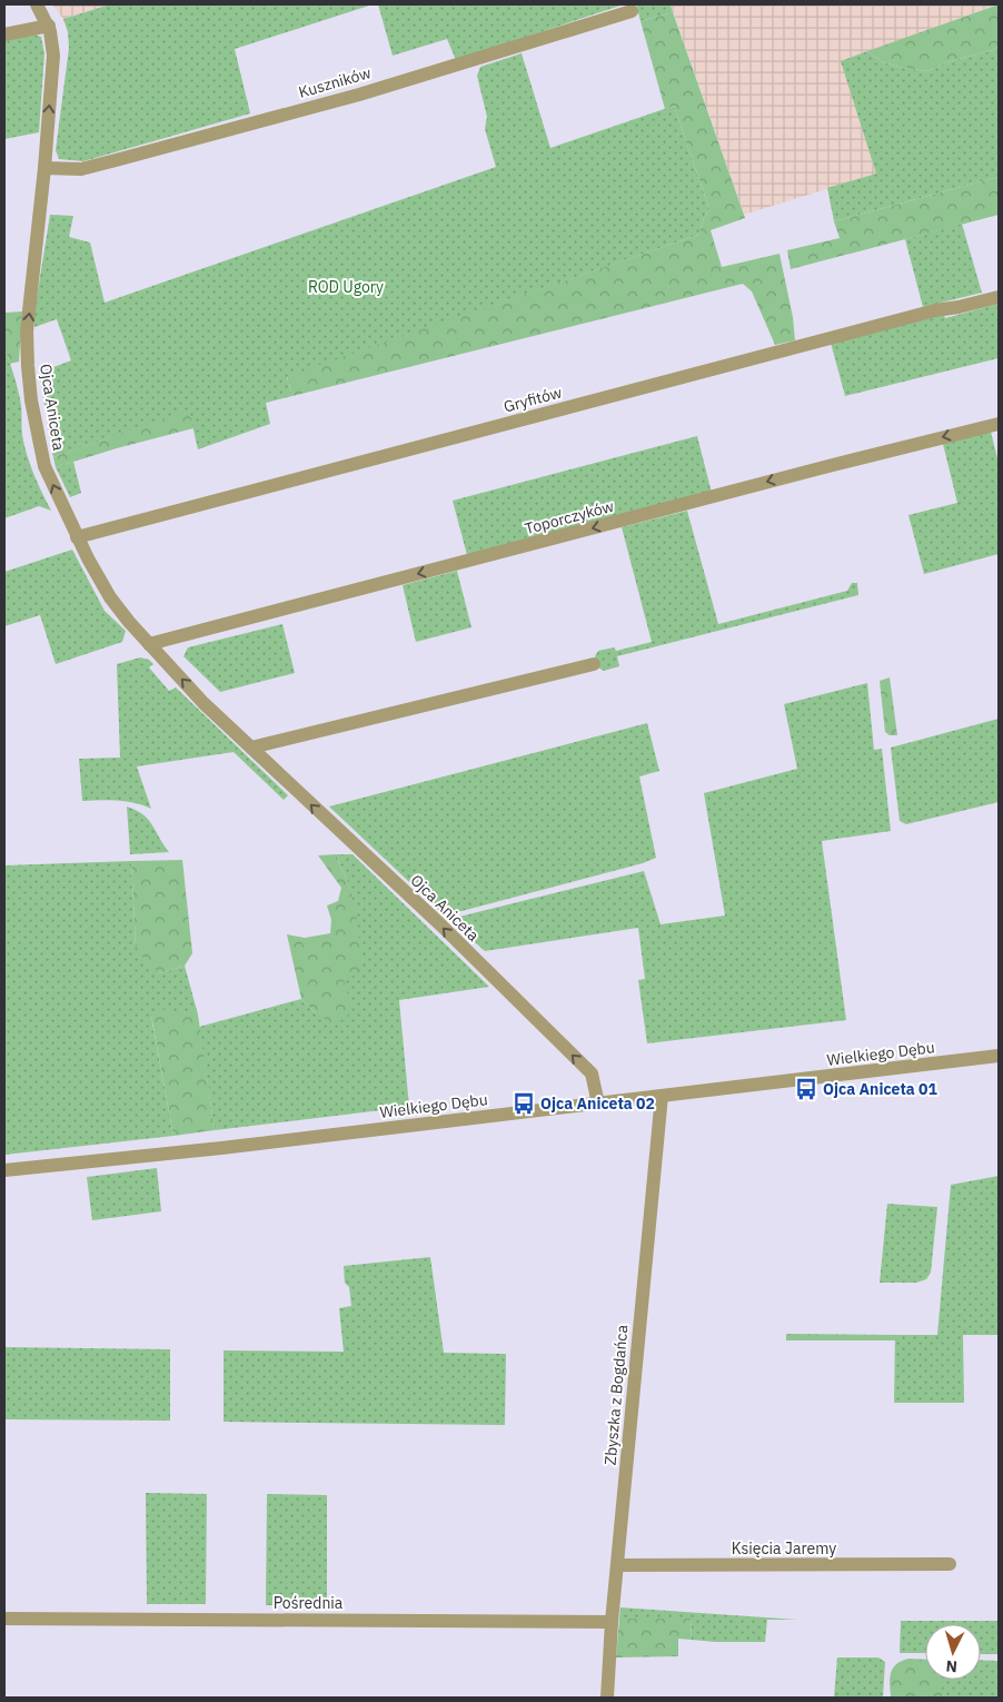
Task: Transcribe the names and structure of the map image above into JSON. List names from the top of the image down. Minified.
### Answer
{"streets":{"street":["Kuszników","Gryfitów","Ojca Aniceta","Toporczyków","Wielkiego Dębu","Zbyszka z Bogdańca","Księcia Jaremy","Pośrednia"]},"crossings":[["Kuszników","Ojca Aniceta"],["Gryfitów","Ojca Aniceta"],["Ojca Aniceta","Toporczyków"],["Ojca Aniceta","Wielkiego Dębu"],["Wielkiego Dębu","Zbyszka z Bogdańca"],["Zbyszka z Bogdańca","Księcia Jaremy"],["Zbyszka z Bogdańca","Pośrednia"]],"one_way":["Ojca Aniceta","Toporczyków"],"parks":["ROD Ugory"],"places":{"bus stop":["Ojca Aniceta 01","Ojca Aniceta 02"]},"north":"bottom"}
